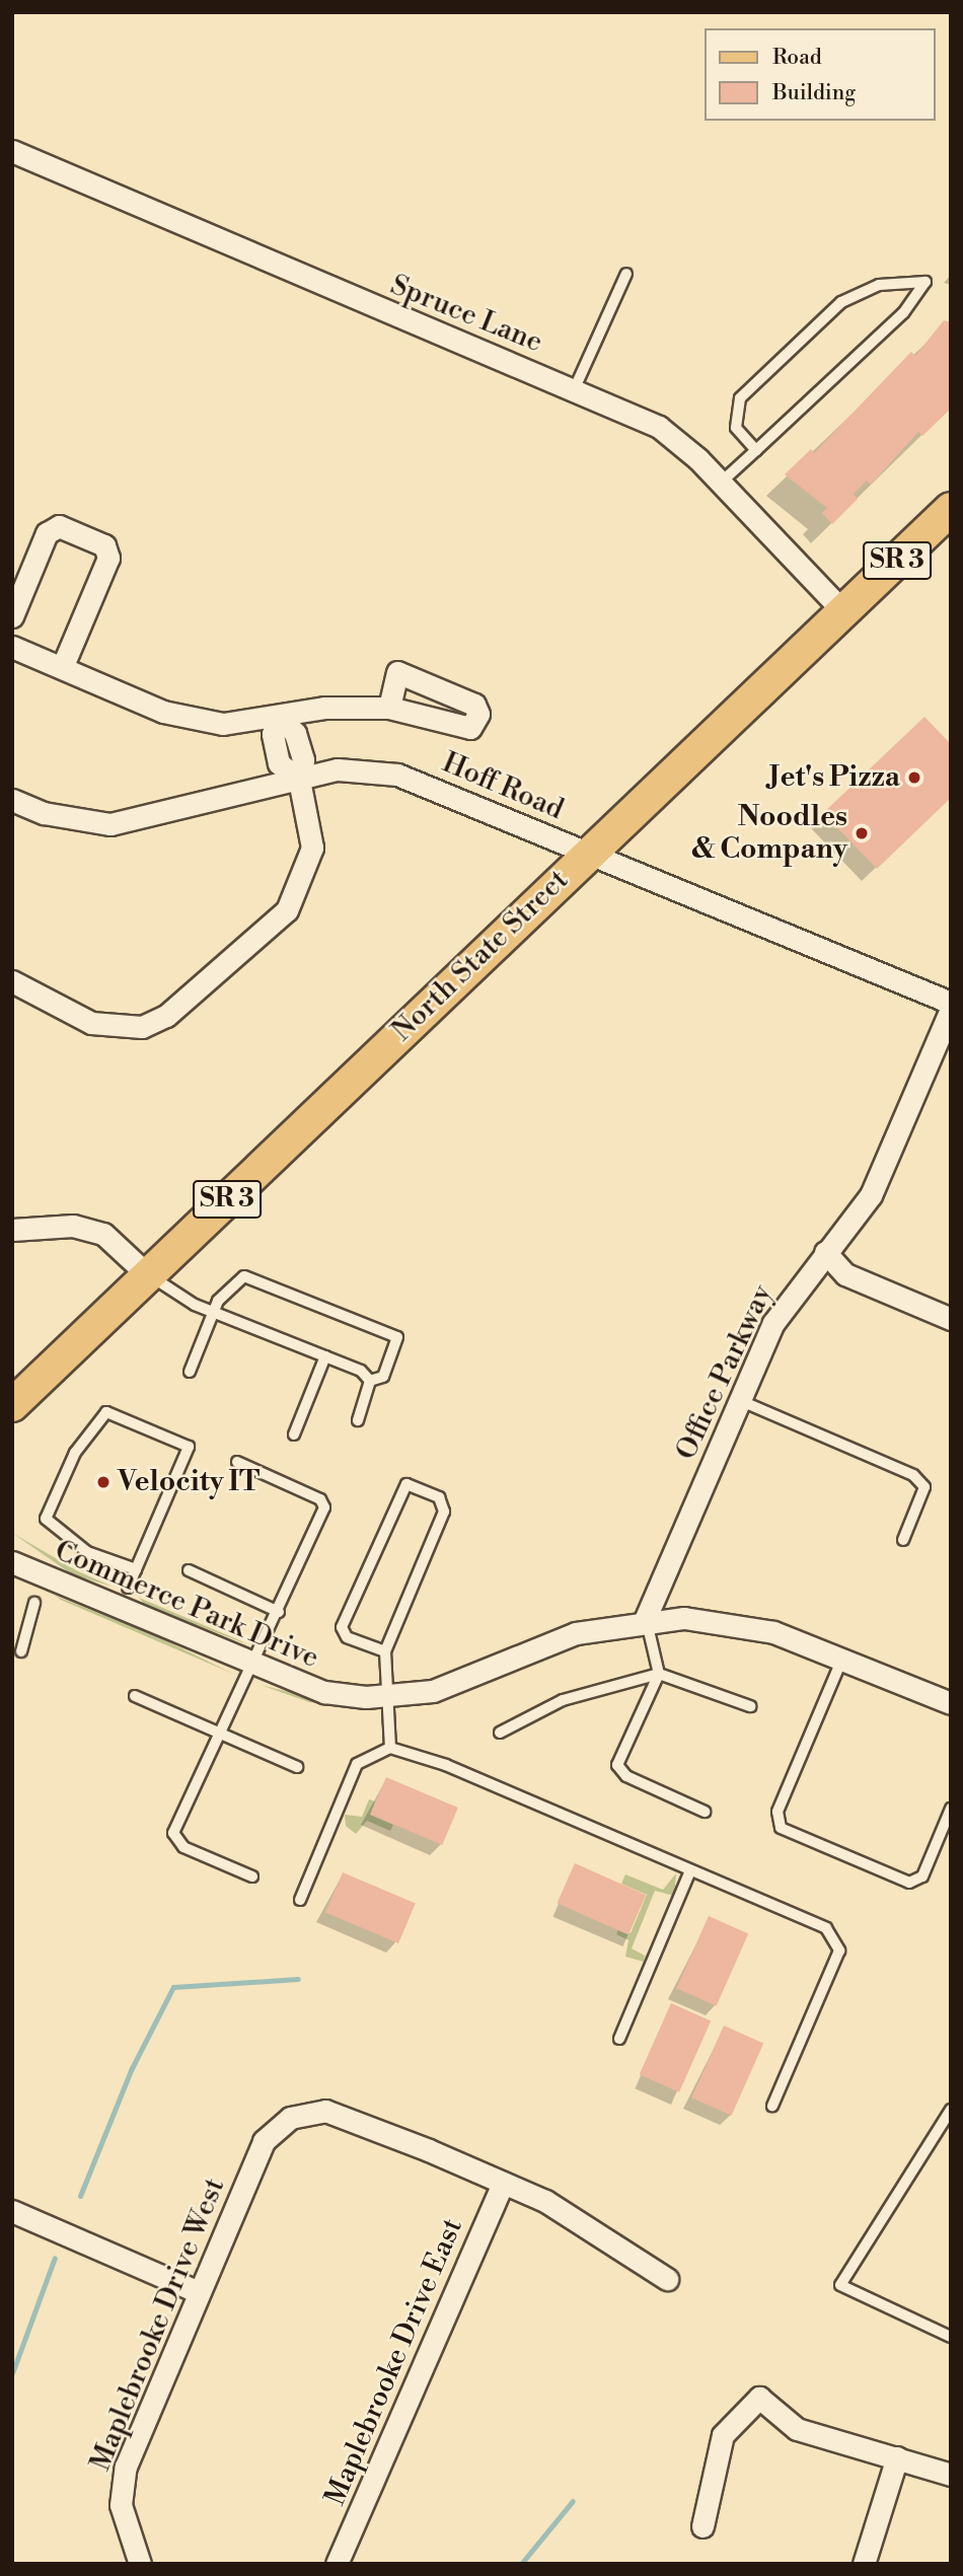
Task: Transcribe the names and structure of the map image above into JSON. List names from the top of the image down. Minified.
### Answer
{"streets":{"main road":["SR 3","North State Street"],"street":["Spruce Lane","Hoff Road","Office Parkway","Commerce Park Drive","Maplebrooke Drive West","Maplebrooke Drive East"]},"crossings":[["Spruce Lane","North State Street"],["Hoff Road","North State Street"],["Office Parkway","Commerce Park Drive"],["Maplebrooke Drive West","Maplebrooke Drive East"]],"places":["Jet's Pizza","Noodles & Company","Velocity IT"],"legend":["Road","Building"]}
